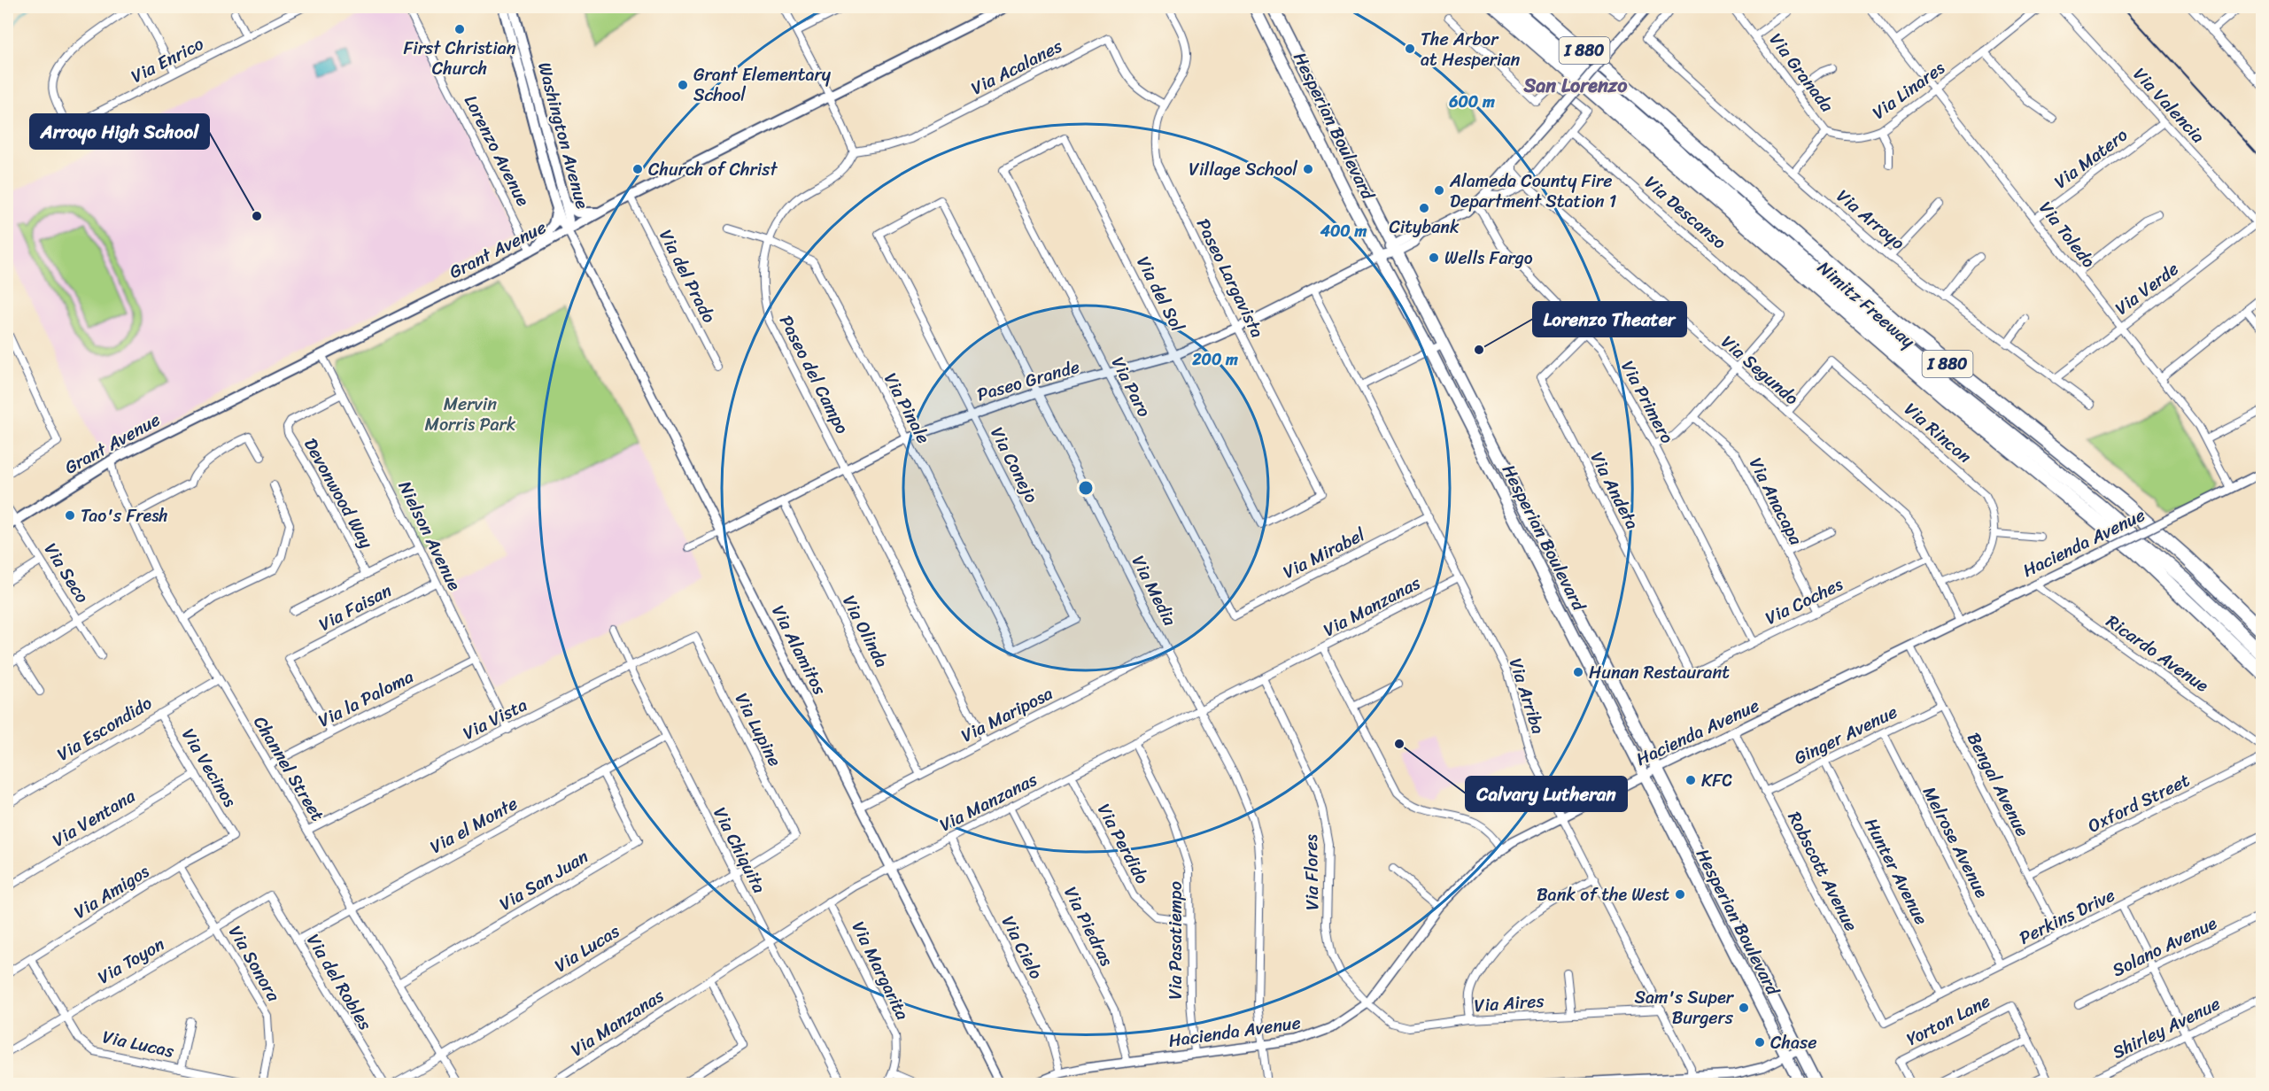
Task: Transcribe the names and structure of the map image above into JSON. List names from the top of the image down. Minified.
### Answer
{"streets":{"highway":["I 880","Nimitz Freeway"],"main road":["Hesperian Boulevard","Washington Avenue","Grant Avenue"],"street":["Via Enrico","Via Acalanes","Via Granada","Via Linares","Via Valencia","Lorenzo Avenue","Via Matero","Via Descanso","Via Arroyo","Via Toledo","Via del Prado","Paseo Largavista","Via Verde","Via del Sol","Via Segundo","Paseo del Campo","Paseo Grande","Via Paro","Via Primero","Via Pinale","Via Rincon","Via Conejo","Via Andeta","Devonwood Way","Via Anacapa","Nielson Avenue","Hacienda Avenue","Via Mirabel","Via Seco","Via Media","Via Coches","Via Manzanas","Via Faisan","Via Olinda","Via Alamitos","Ricardo Avenue","Via Arriba","Via la Paloma","Via Mariposa","Via Vista","Via Escondido","Via Lupine","Ginger Avenue","Via Vecinos","Channel Street","Bengal Avenue","Oxford Street","Via Ventana","Via el Monte","Melrose Avenue","Via Perdido","Via Chiquita","Robscott Avenue","Hunter Avenue","Via Flores","Via San Juan","Via Amigos","Perkins Drive","Via Piedras","Via Pasatiempo","Solano Avenue","Via Cielo","Via Lucas","Via Toyon","Via Sonora","Via Margarita","Via del Robles","Via Aires","Yorton Lane","Shirley Avenue"]},"crossings":[["Via Acalanes","Paseo Largavista"],["Via Acalanes","Paseo del Campo"],["Via Granada","Via Linares"],["Via Linares","Via Toledo"],["Via Valencia","Via Matero"],["Via Valencia","Via Verde"],["Hesperian Boulevard","Paseo Grande"],["Hesperian Boulevard","Hacienda Avenue"],["Washington Avenue","Grant Avenue"],["Washington Avenue","Via Alamitos"],["Lorenzo Avenue","Grant Avenue"],["Via Matero","Via Toledo"],["Via Descanso","Via Segundo"],["Via Arroyo","Via Verde"],["Via Toledo","Via Verde"],["Via Toledo","Hacienda Avenue"],["Grant Avenue","Via del Prado"],["Grant Avenue","Nielson Avenue"],["Grant Avenue","Via Seco"],["Grant Avenue","Via Alamitos"],["Grant Avenue","Channel Street"],["Paseo Largavista","Via del Sol"],["Paseo Largavista","Paseo Grande"],["Via del Sol","Paseo Grande"],["Via del Sol","Via Paro"],["Via Segundo","Paseo Grande"],["Via Segundo","Via Rincon"],["Via Segundo","Hacienda Avenue"],["Via Segundo","Via Coches"],["Paseo del Campo","Paseo Grande"],["Paseo del Campo","Via Pinale"],["Paseo del Campo","Via Mariposa"],["Paseo Grande","Via Paro"],["Paseo Grande","Via Primero"],["Paseo Grande","Via Pinale"],["Paseo Grande","Via Conejo"],["Paseo Grande","Via Media"],["Paseo Grande","Via Olinda"],["Paseo Grande","Via Alamitos"],["Paseo Grande","Via Arriba"],["Via Paro","Via Mirabel"],["Via Primero","Via Andeta"],["Via Primero","Via Coches"],["Via Pinale","Via Conejo"],["Via Conejo","Via Media"],["Via Andeta","Via Coches"],["Devonwood Way","Nielson Avenue"],["Via Anacapa","Via Coches"],["Nielson Avenue","Via Faisan"],["Nielson Avenue","Via la Paloma"],["Nielson Avenue","Via Vista"],["Hacienda Avenue","Via Media"],["Hacienda Avenue","Ricardo Avenue"],["Hacienda Avenue","Via Arriba"],["Hacienda Avenue","Bengal Avenue"],["Hacienda Avenue","Robscott Avenue"],["Hacienda Avenue","Via Flores"],["Hacienda Avenue","Via Piedras"],["Hacienda Avenue","Via Pasatiempo"],["Hacienda Avenue","Via Cielo"],["Hacienda Avenue","Via Aires"],["Via Mirabel","Via Arriba"],["Via Media","Via Manzanas"],["Via Media","Via Mariposa"],["Via Manzanas","Via Alamitos"],["Via Manzanas","Via Arriba"],["Via Manzanas","Via Perdido"],["Via Manzanas","Via Chiquita"],["Via Manzanas","Via Flores"],["Via Manzanas","Via Piedras"],["Via Manzanas","Via Pasatiempo"],["Via Manzanas","Via Cielo"],["Via Manzanas","Via Margarita"],["Via Faisan","Via la Paloma"],["Via Olinda","Via Mariposa"],["Via Alamitos","Via Mariposa"],["Via Arriba","Via Aires"],["Via la Paloma","Channel Street"],["Via Vista","Via Lupine"],["Via Vista","Channel Street"],["Via Vista","Via Chiquita"],["Via Escondido","Via Vecinos"],["Via Escondido","Channel Street"],["Via Lupine","Via Lucas"],["Ginger Avenue","Bengal Avenue"],["Ginger Avenue","Melrose Avenue"],["Ginger Avenue","Robscott Avenue"],["Ginger Avenue","Hunter Avenue"],["Via Vecinos","Via Ventana"],["Via Vecinos","Via Amigos"],["Channel Street","Via el Monte"],["Channel Street","Via San Juan"],["Channel Street","Via Lucas"],["Bengal Avenue","Oxford Street"],["Bengal Avenue","Perkins Drive"],["Via el Monte","Via Chiquita"],["Via el Monte","Via San Juan"],["Via el Monte","Via del Robles"],["Melrose Avenue","Perkins Drive"],["Via Perdido","Via Pasatiempo"],["Via Chiquita","Via Lucas"],["Robscott Avenue","Perkins Drive"],["Hunter Avenue","Perkins Drive"],["Via Flores","Via Aires"],["Via Amigos","Via Lucas"],["Via Amigos","Via Sonora"],["Via Lucas","Via Toyon"],["Via Toyon","Via Sonora"],["Via Toyon","Via del Robles"]],"districts":["San Lorenzo"],"parks":["Mervin Morris Park"],"places":["First Christian Church","The Arbor at Hesperian","Grant Elementary School","Church of Christ","Village School","Alameda County Fire Department Station 1","Citybank","Arroyo High School","Wells Fargo","Lorenzo Theater","Tao's Fresh","Hunan Restaurant","Calvary Lutheran","KFC","Bank of the West","Sam's Super Burgers","Chase"],"rings":["600 m","400 m","200 m"]}
